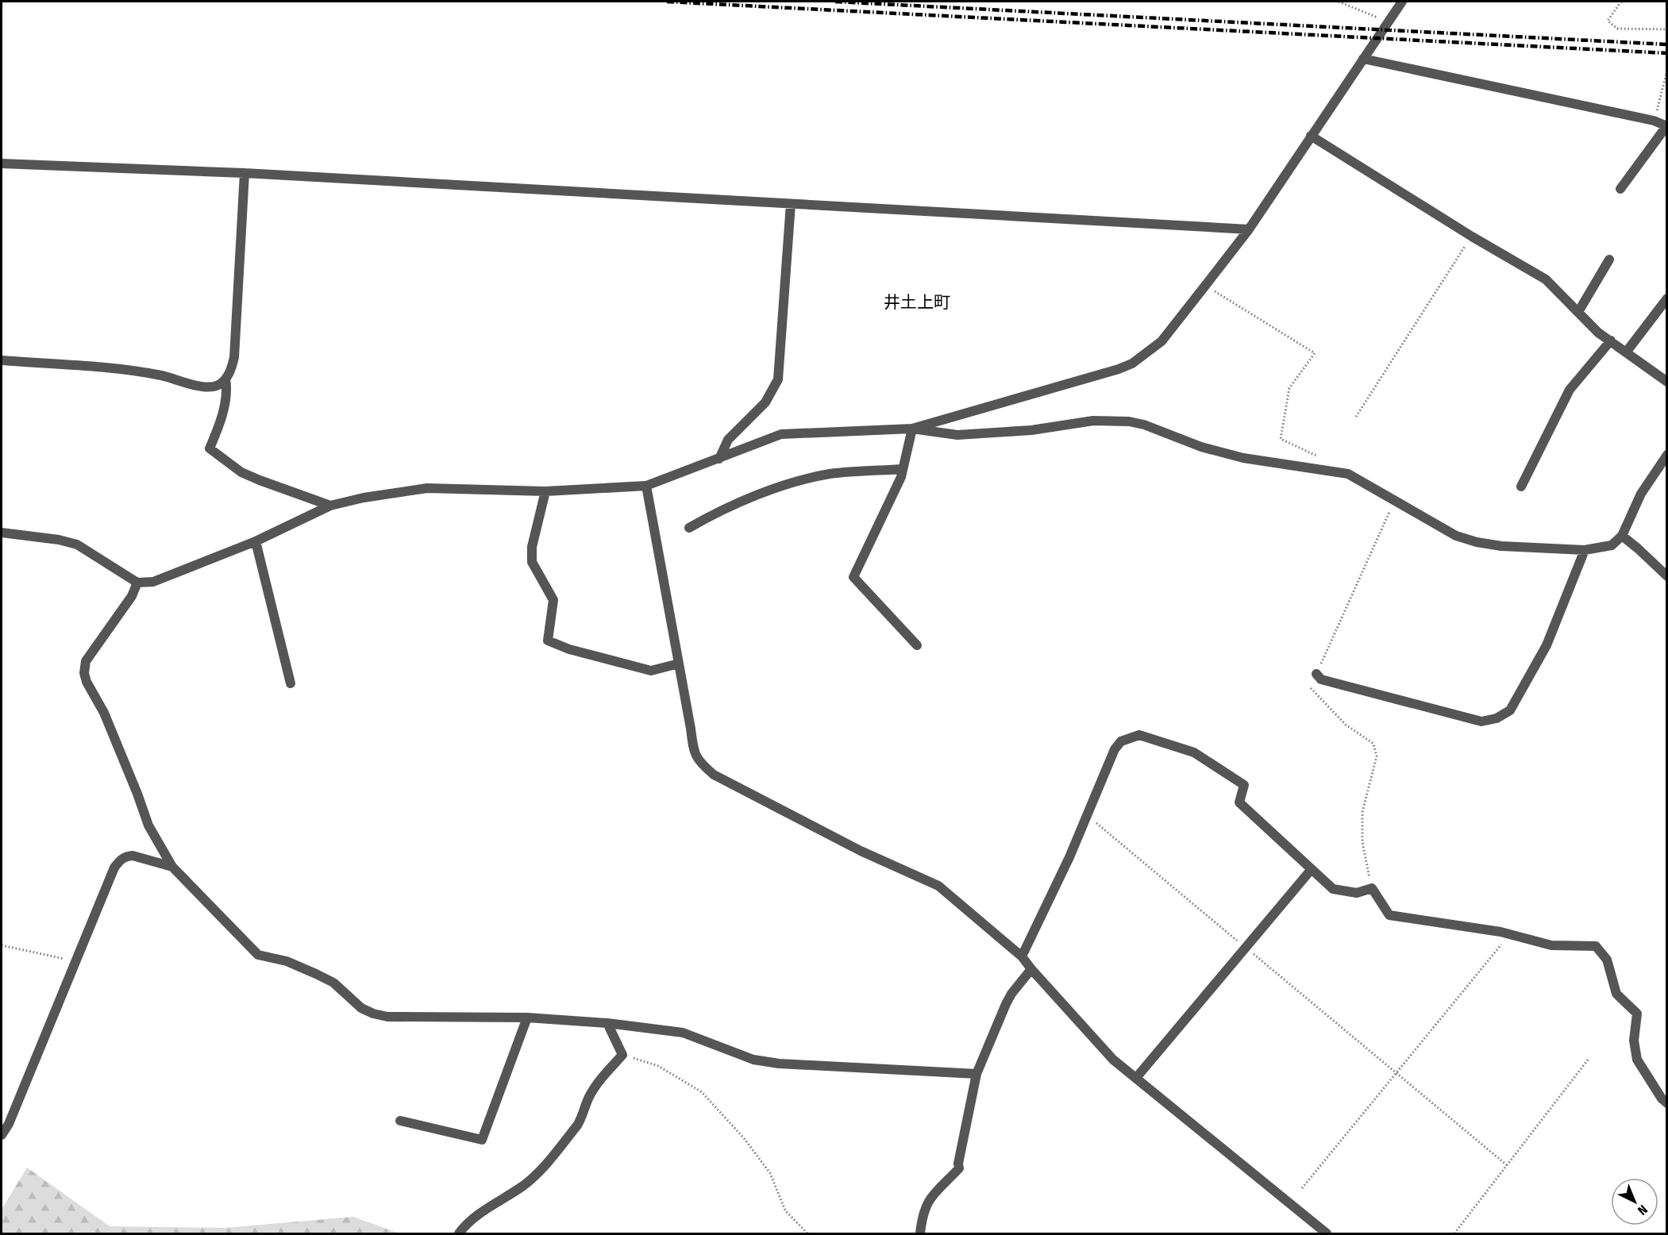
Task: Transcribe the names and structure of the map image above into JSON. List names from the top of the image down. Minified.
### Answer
{"districts":["井土上町"],"north":"bottom right"}
